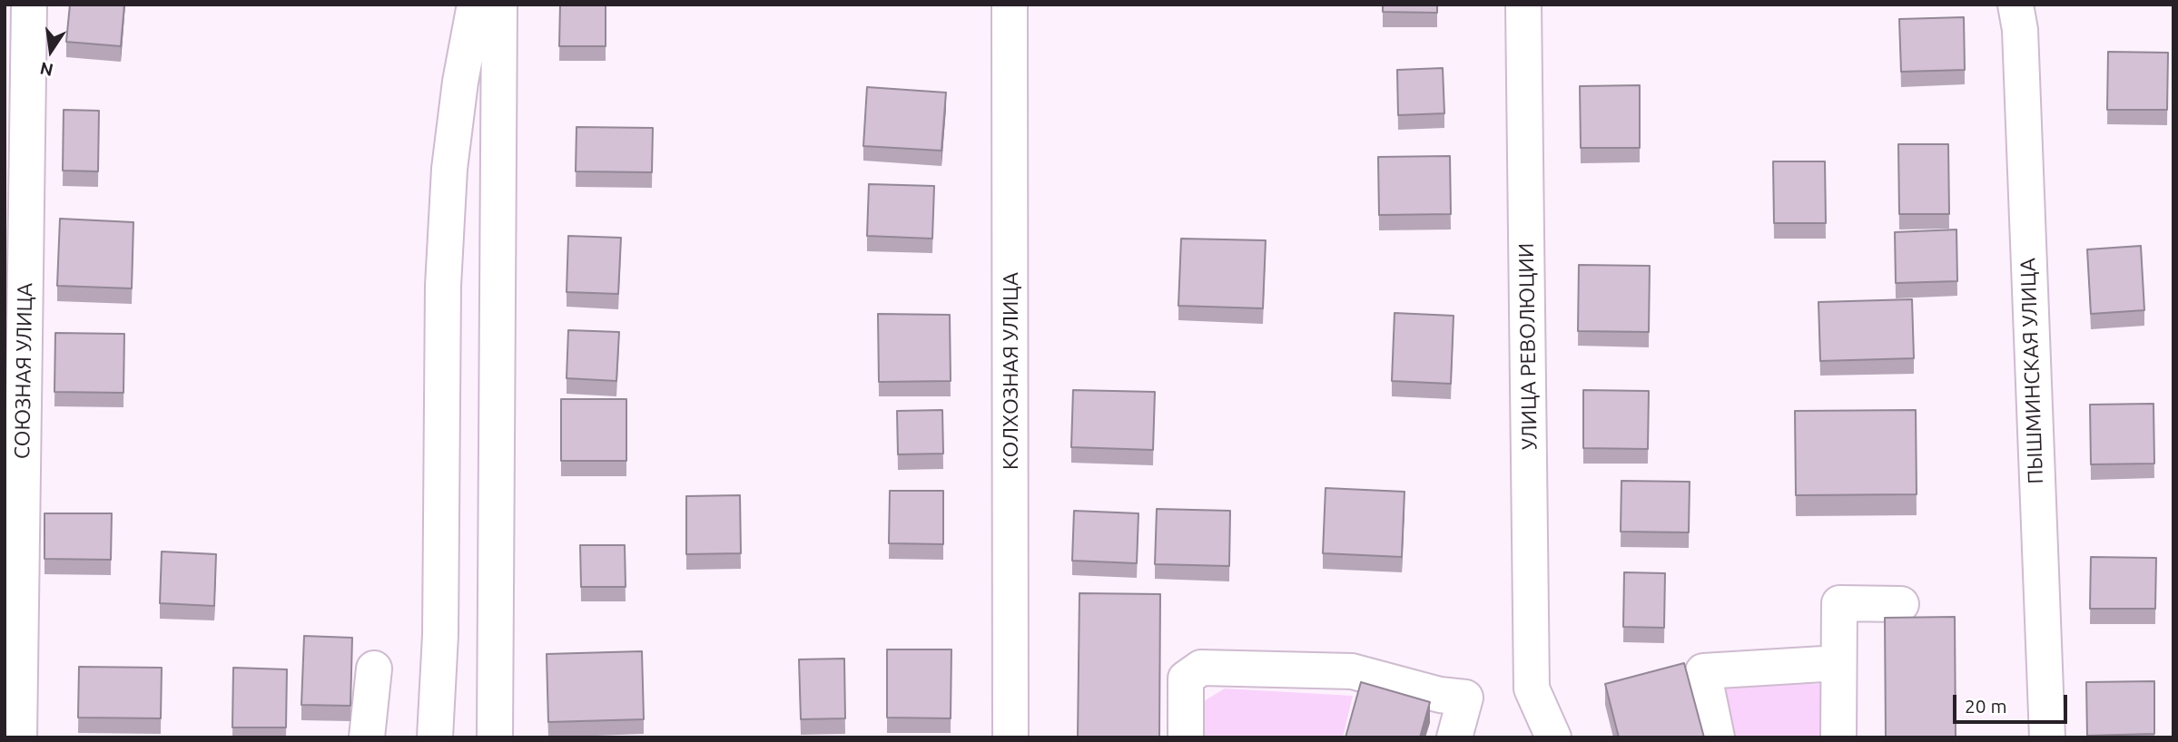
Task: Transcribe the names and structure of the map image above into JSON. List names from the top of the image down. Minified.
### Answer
{"streets":{"street":["УЛИЦА РЕВОЛЮЦИИ","СОЮЗНАЯ УЛИЦА","КОЛХОЗНАЯ УЛИЦА","ПЫШМИНСКАЯ УЛИЦА"]},"scale_bar":"20 m","north":"bottom"}
